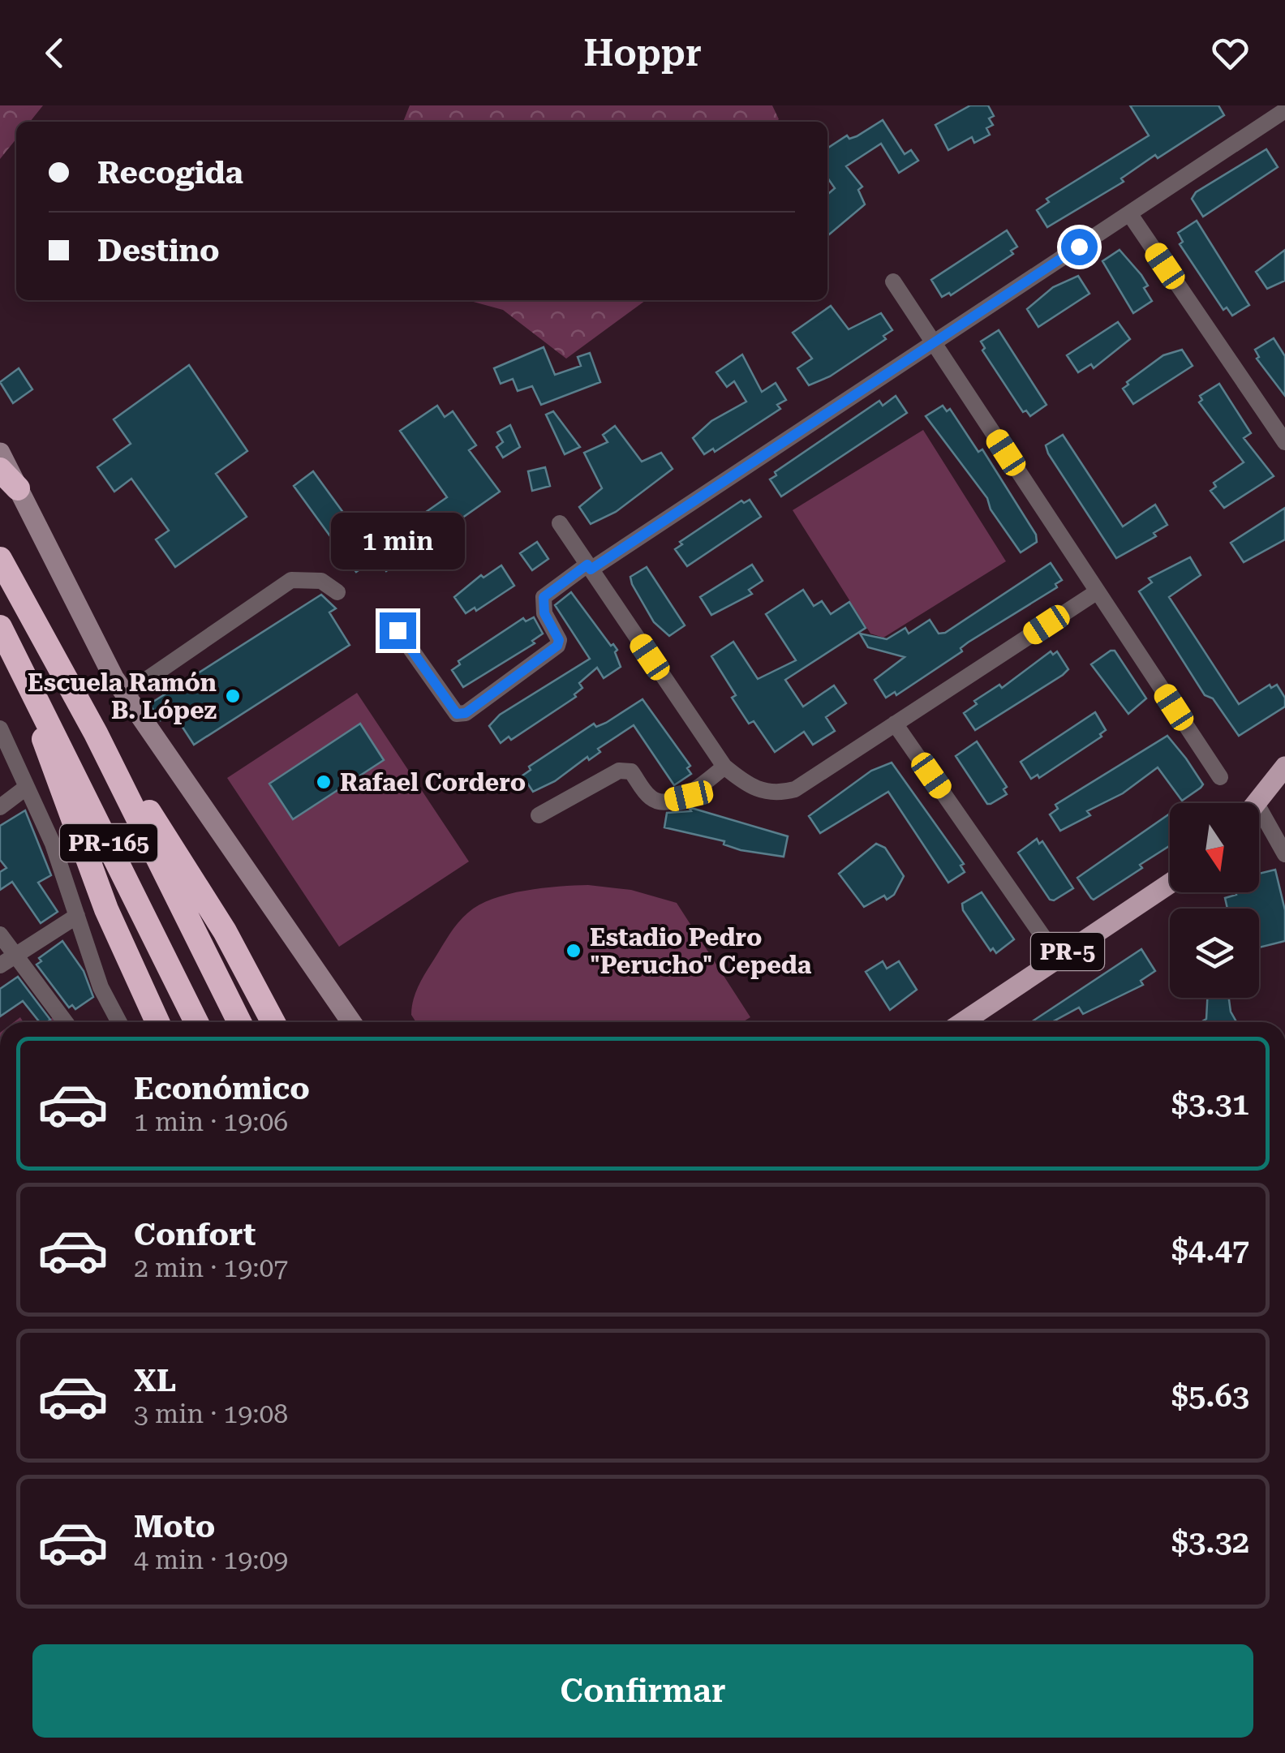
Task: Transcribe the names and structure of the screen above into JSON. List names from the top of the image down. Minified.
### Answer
{"streets":{"highway":["PR-165"],"main road":["PR-5"]},"places":["Escuela Ramón B. López","Rafael Cordero","Estadio Pedro \"Perucho\" Cepeda"],"north":"bottom","page":{"header":"Hoppr","banner":["Recogida","Destino"],"bubble":"1 min","list":[{"name":"Económico","note":"1 min · 19:06","value":"$3.31"},{"name":"Confort","note":"2 min · 19:07","value":"$4.47"},{"name":"XL","note":"3 min · 19:08","value":"$5.63"},{"name":"Moto","note":"4 min · 19:09","value":"$3.32"}],"buttons":"Confirmar"}}
